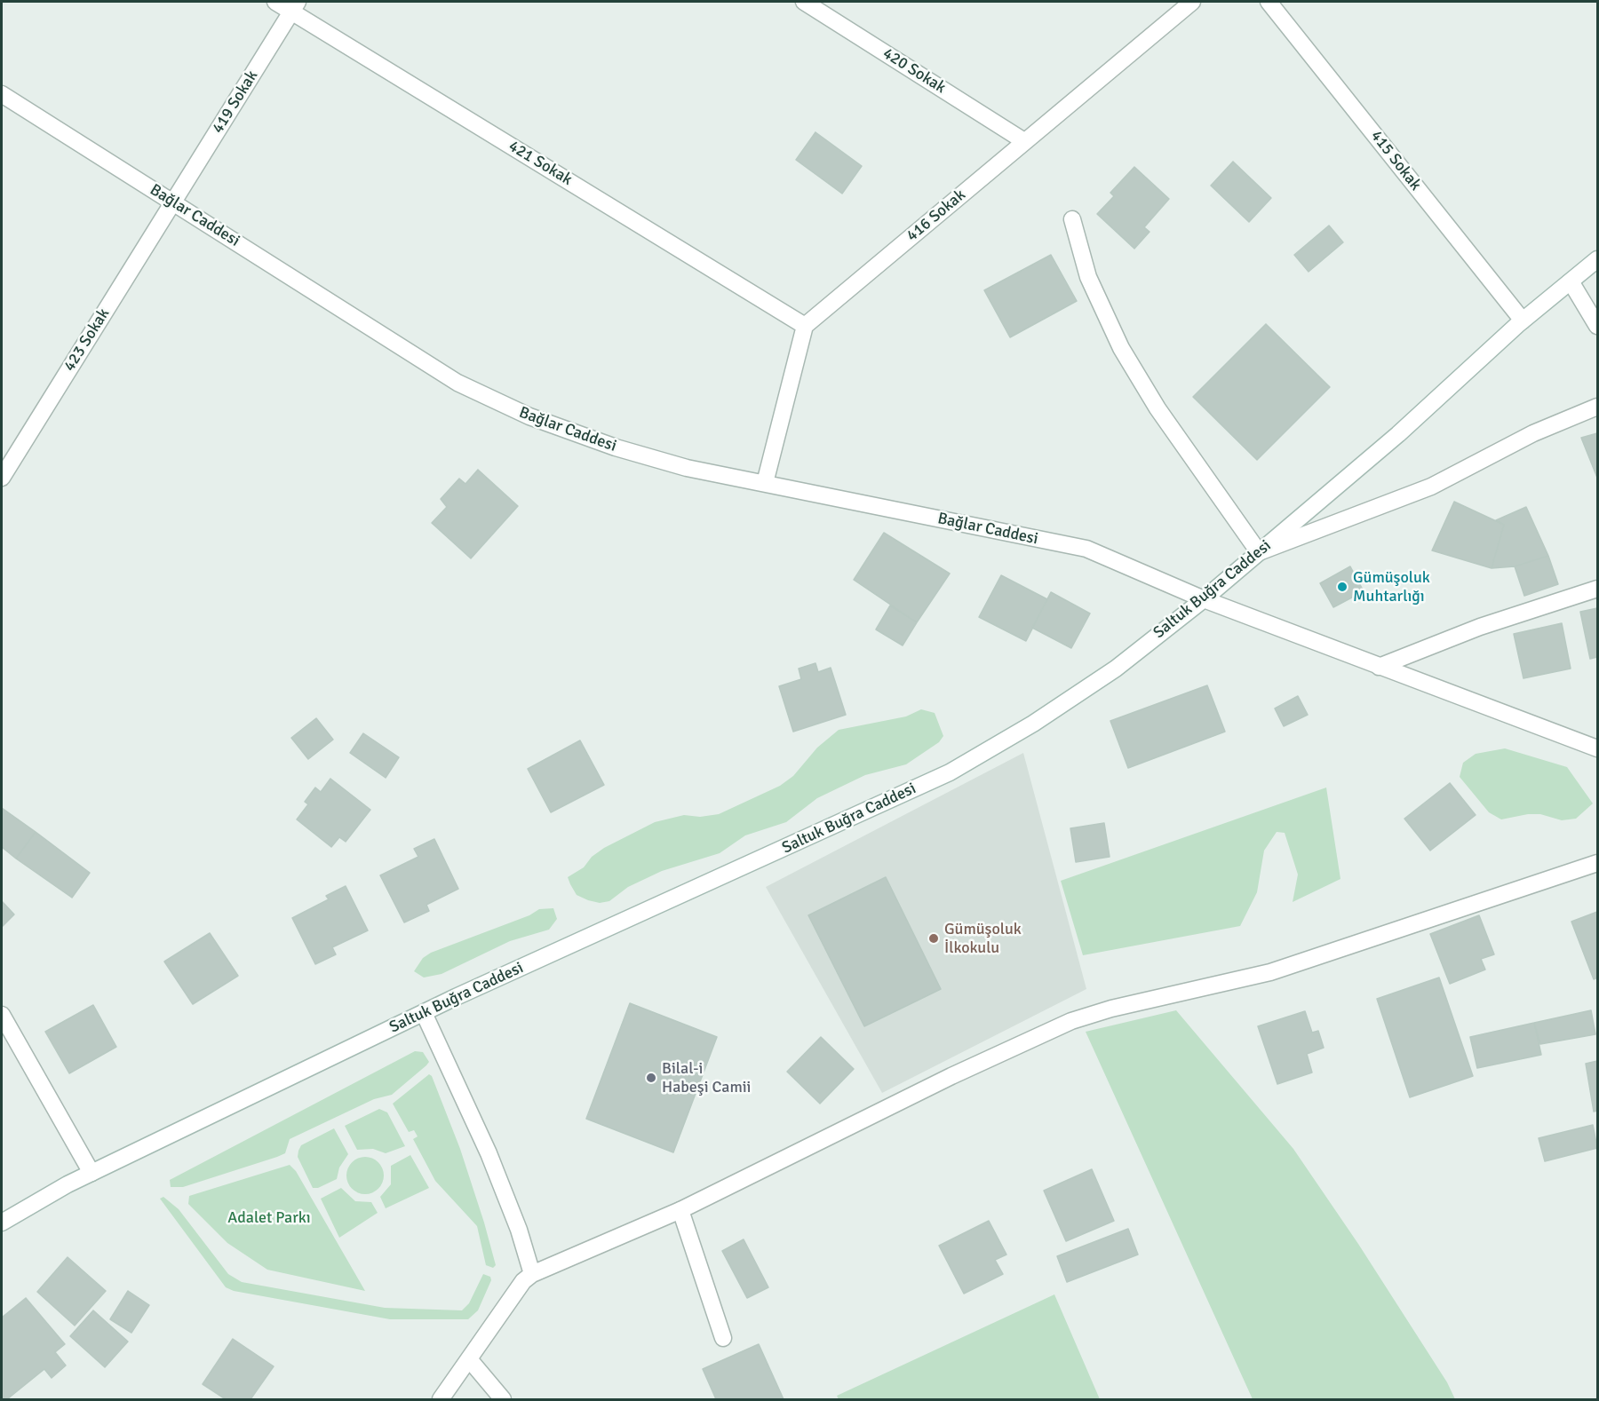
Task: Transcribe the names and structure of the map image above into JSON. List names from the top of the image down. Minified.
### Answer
{"streets":{"street":["420 Sokak","419 Sokak","415 Sokak","421 Sokak","Bağlar Caddesi","416 Sokak","423 Sokak","Saltuk Buğra Caddesi"]},"crossings":[["420 Sokak","416 Sokak"],["419 Sokak","421 Sokak"],["419 Sokak","Bağlar Caddesi"],["419 Sokak","423 Sokak"],["415 Sokak","Saltuk Buğra Caddesi"],["421 Sokak","416 Sokak"],["Bağlar Caddesi","423 Sokak"],["Bağlar Caddesi","Saltuk Buğra Caddesi"]],"parks":["Adalet Parkı"],"places":["Gümüşoluk Muhtarlığı","Gümüşoluk İlkokulu","Bilal-i Habeşi Camii"]}
